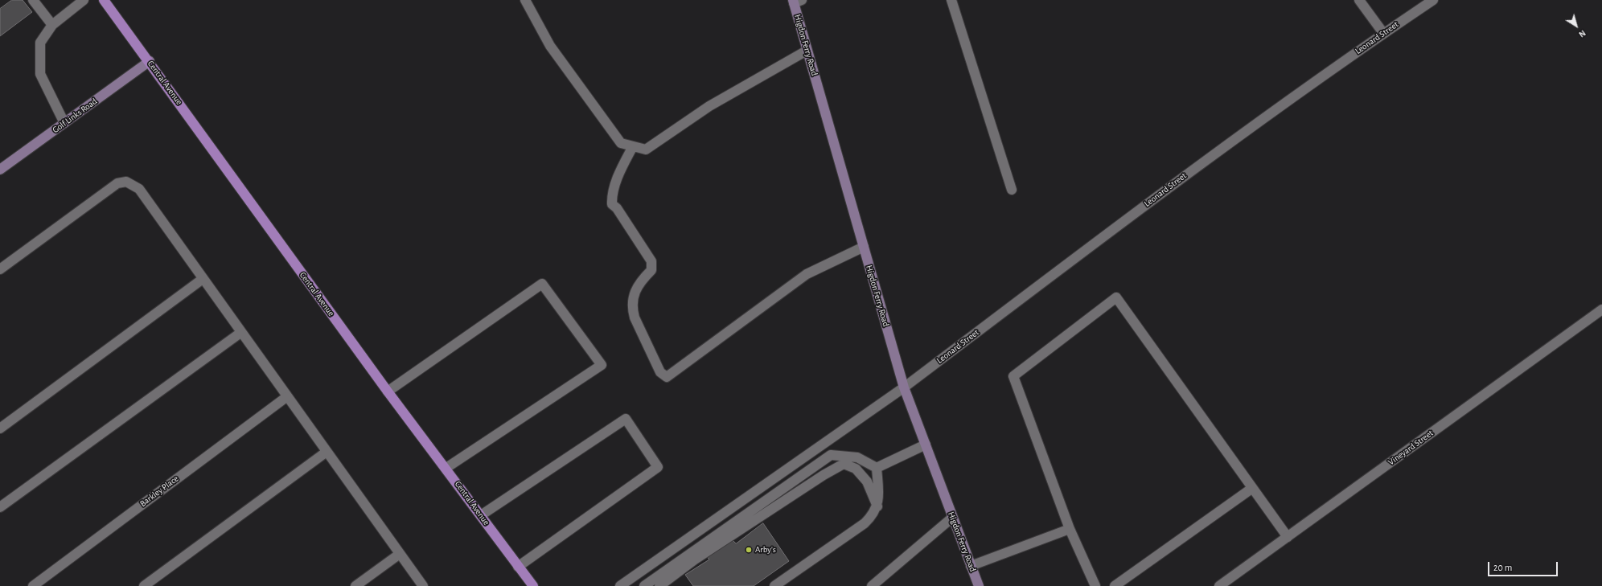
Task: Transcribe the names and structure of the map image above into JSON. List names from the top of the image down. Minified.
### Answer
{"streets":{"main road":["Higdon Ferry Road","Central Avenue","Golf Links Road"],"street":["Leonard Street","Vineyard Street","Barkley Place"]},"crossings":[["Leonard Street","Higdon Ferry Road"],["Central Avenue","Golf Links Road"]],"places":["Arby's"],"scale_bar":"20 m","north":"bottom right"}
